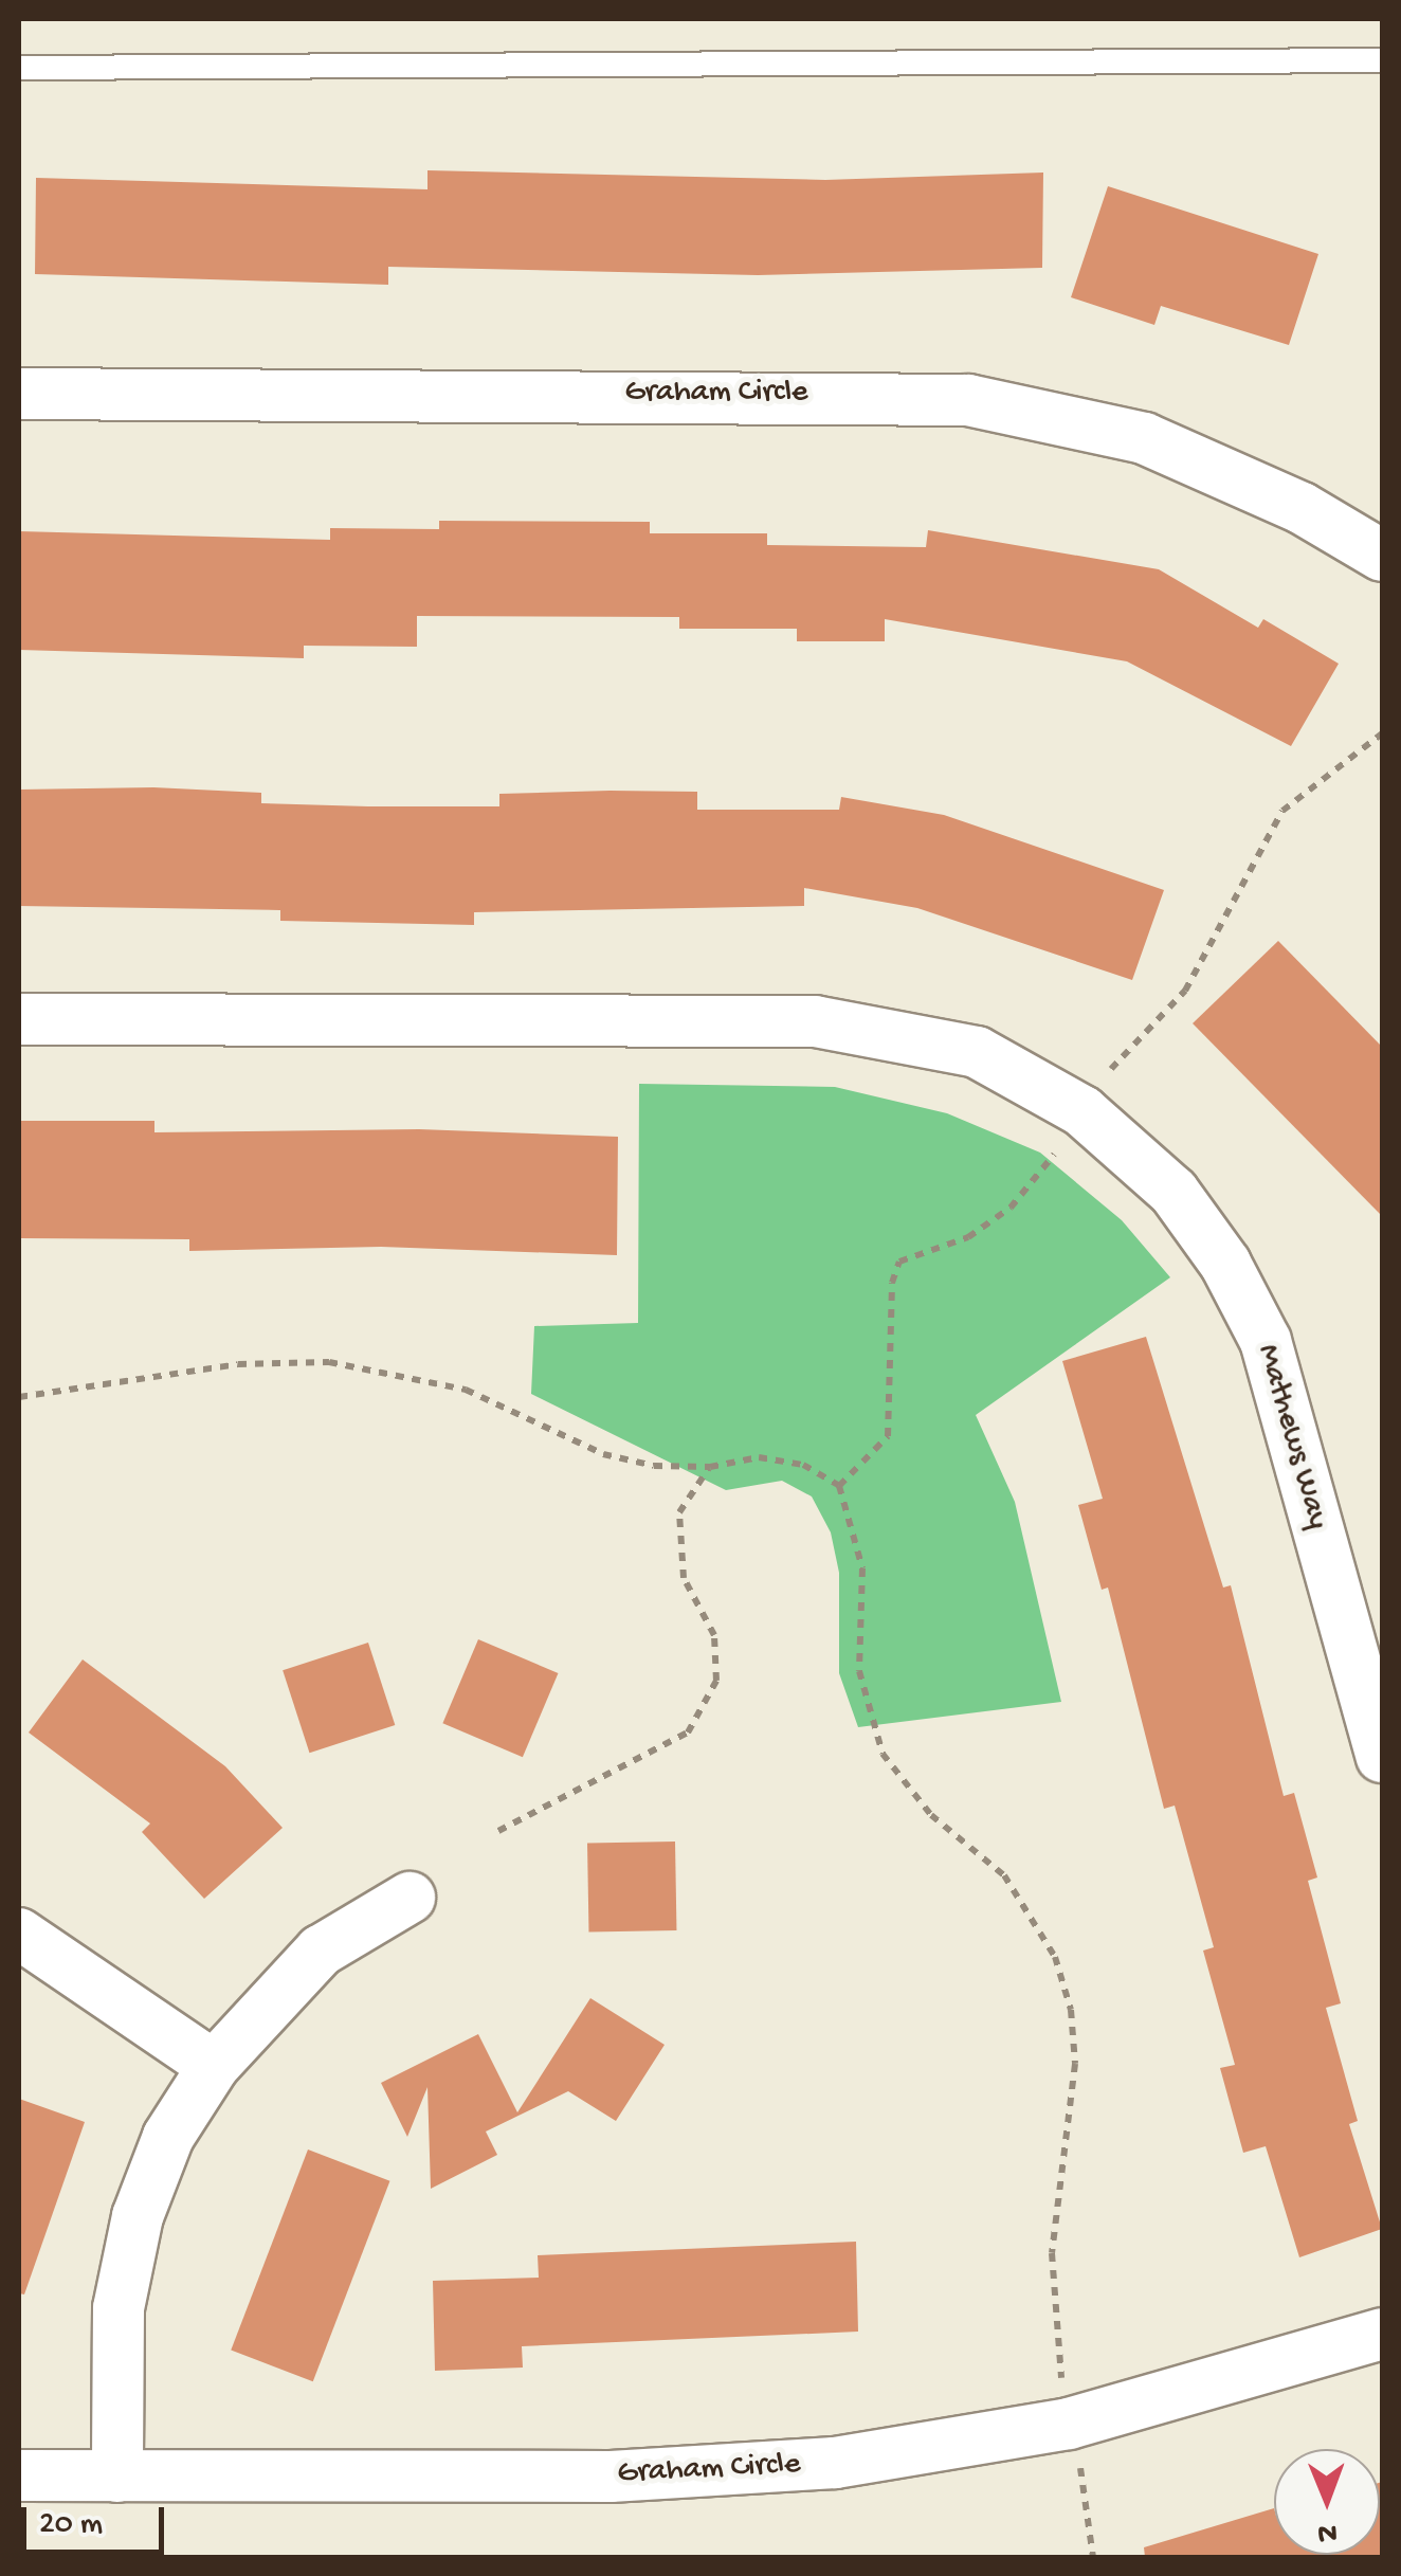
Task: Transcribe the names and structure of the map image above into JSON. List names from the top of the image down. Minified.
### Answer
{"streets":{"street":["Graham Circle","Mathews Way"]},"scale_bar":"20 m","north":"bottom"}
